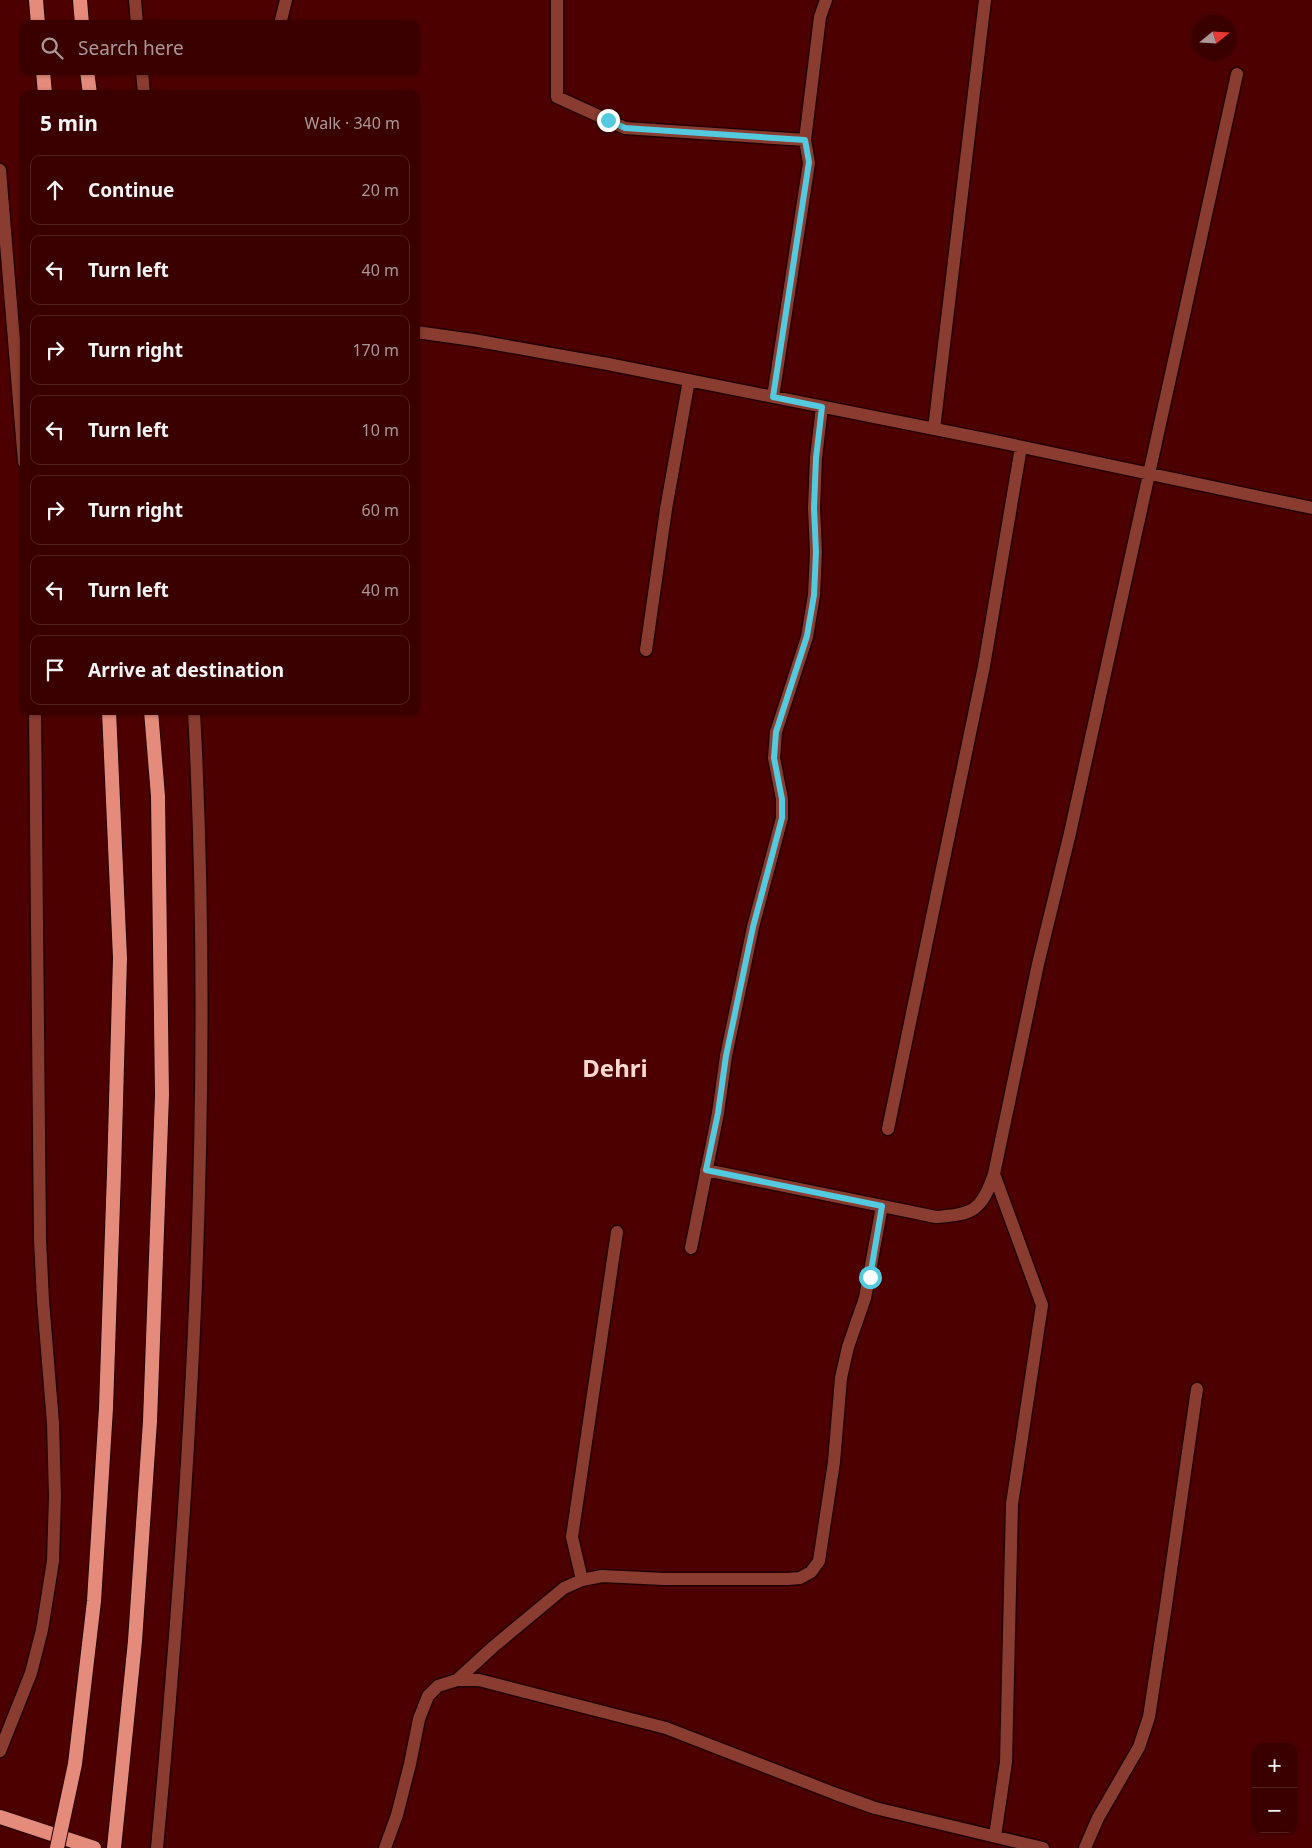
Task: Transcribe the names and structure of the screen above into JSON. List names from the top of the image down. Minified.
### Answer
{"districts":["Dehri"],"north":"right","page":{"search":"Search here","heading":["5 min","Walk · 340 m"],"list":[["Continue","20 m"],["Turn left","40 m"],["Turn right","170 m"],["Turn left","10 m"],["Turn right","60 m"],["Turn left","40 m"],"Arrive at destination"],"map_buttons":["+","−"]}}
